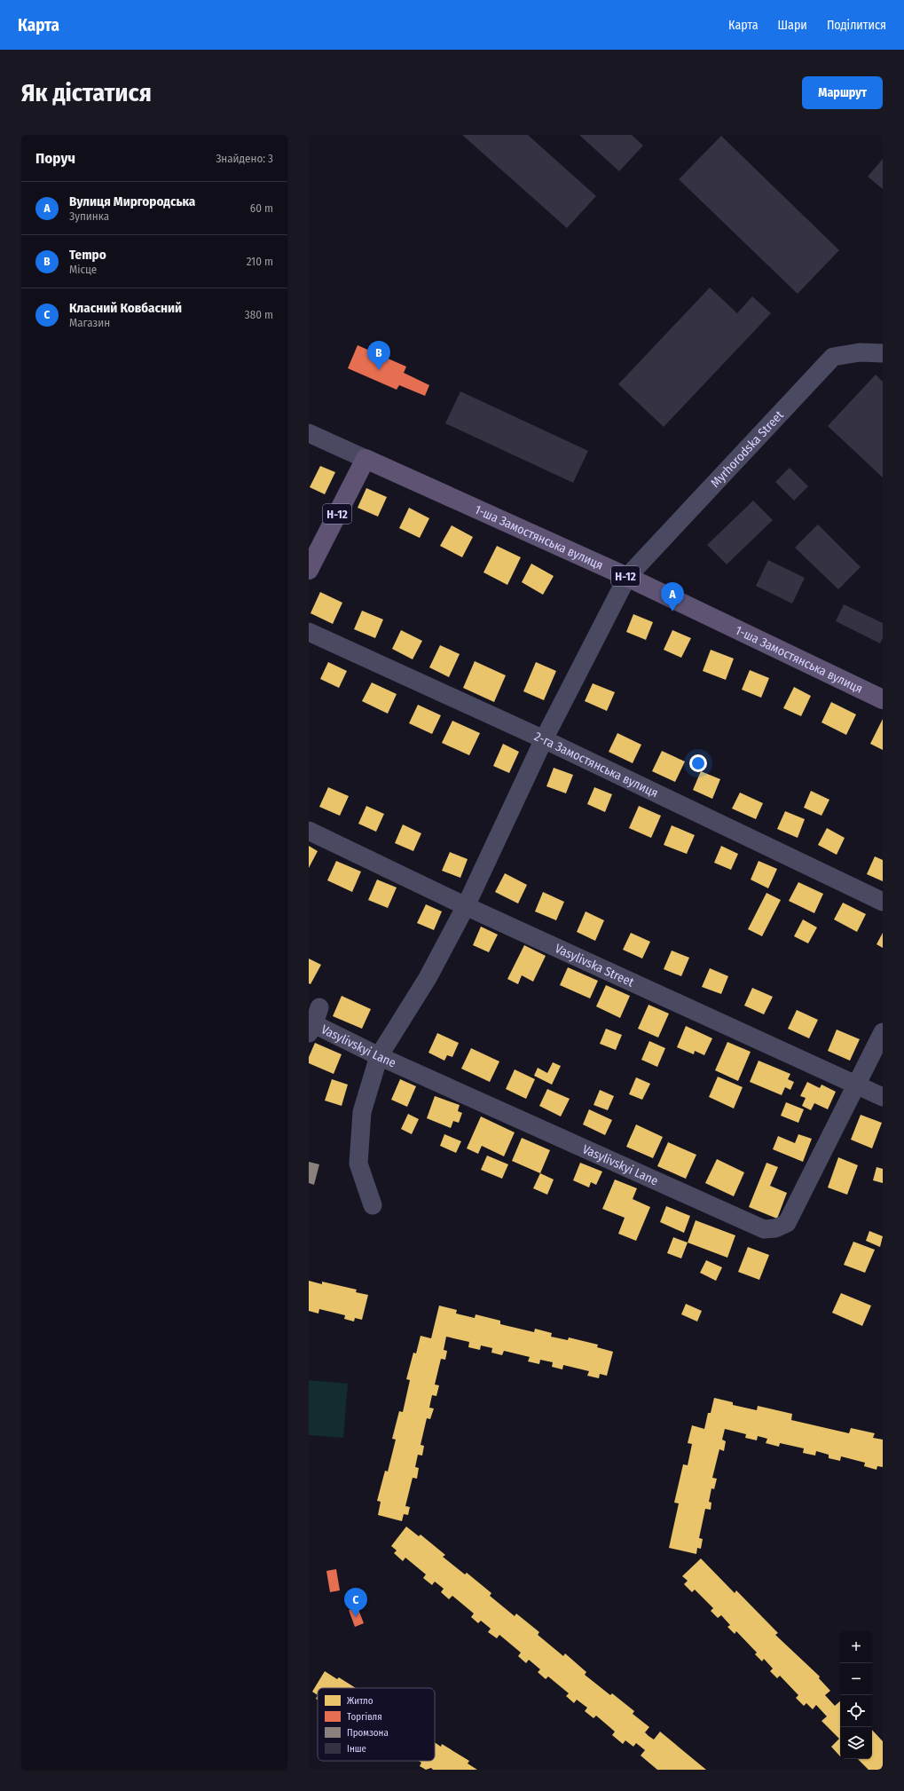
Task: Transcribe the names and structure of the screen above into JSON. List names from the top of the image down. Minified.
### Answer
{"streets":{"main road":["Н-12","1-ша Замостянська вулиця"],"street":["Myrhorodska Street","2-га Замостянська вулиця","Vasylivska Street","Vasylivskyi Lane"]},"crossings":[["Myrhorodska Street","1-ша Замостянська вулиця"],["Myrhorodska Street","2-га Замостянська вулиця"],["Myrhorodska Street","Vasylivska Street"],["Myrhorodska Street","Vasylivskyi Lane"],["Н-12","1-ша Замостянська вулиця"],["Vasylivska Street","Vasylivskyi Lane"]],"legend":["Житло","Торгівля","Промзона","Інше"],"page":{"header":"Карта","nav":["Карта","Шари","Поділитися"],"buttons":"Маршрут","title":"Як дістатися","heading":["Поруч","Знайдено: 3"],"list":[{"mark":"A","name":"Вулиця Миргородська","note":"Зупинка","value":"60 m"},{"mark":"B","name":"Tempo","note":"Місце","value":"210 m"},{"mark":"C","name":"Класний Ковбасний","note":"Магазин","value":"380 m"}],"pins":["B","A","C"],"map_buttons":["+","−"]}}
